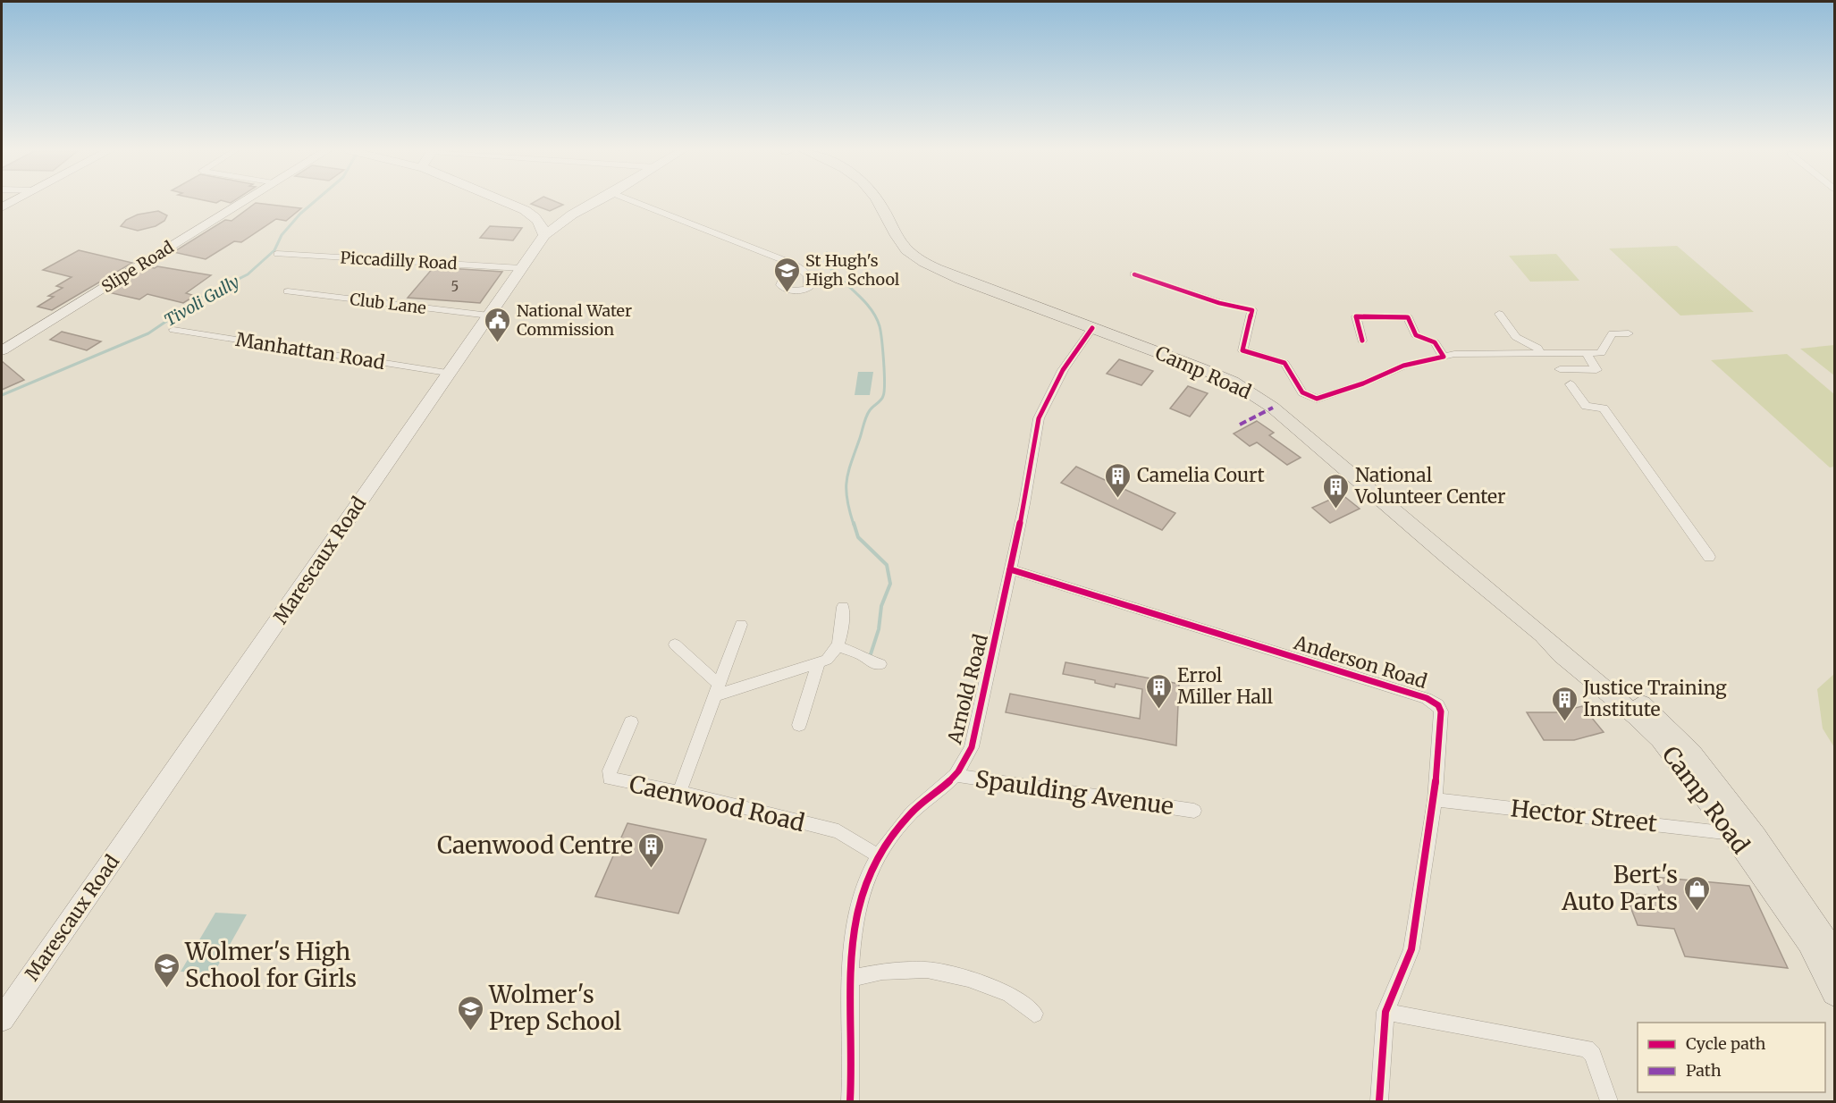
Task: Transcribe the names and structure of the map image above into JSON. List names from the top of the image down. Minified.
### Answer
{"streets":{"main road":["Slipe Road","Camp Road","Marescaux Road"],"street":["Piccadilly Road","Club Lane","Manhattan Road","Anderson Road","Arnold Road","Spaulding Avenue","Caenwood Road","Hector Street"]},"crossings":[["Piccadilly Road","Marescaux Road"],["Club Lane","Marescaux Road"],["Manhattan Road","Marescaux Road"],["Camp Road","Arnold Road"],["Camp Road","Hector Street"],["Anderson Road","Arnold Road"],["Anderson Road","Hector Street"],["Arnold Road","Spaulding Avenue"],["Arnold Road","Caenwood Road"]],"water":["Tivoli Gully"],"places":{"school or university":["St Hugh's High School","Wolmer's High School for Girls","Wolmer's Prep School"],"public building":["National Water Commission"],"building":["Camelia Court","National Volunteer Center","Errol Miller Hall","Justice Training Institute","Caenwood Centre"],"shop":["Bert's Auto Parts"]},"house_numbers":["5"],"legend":["Cycle path","Path"]}
